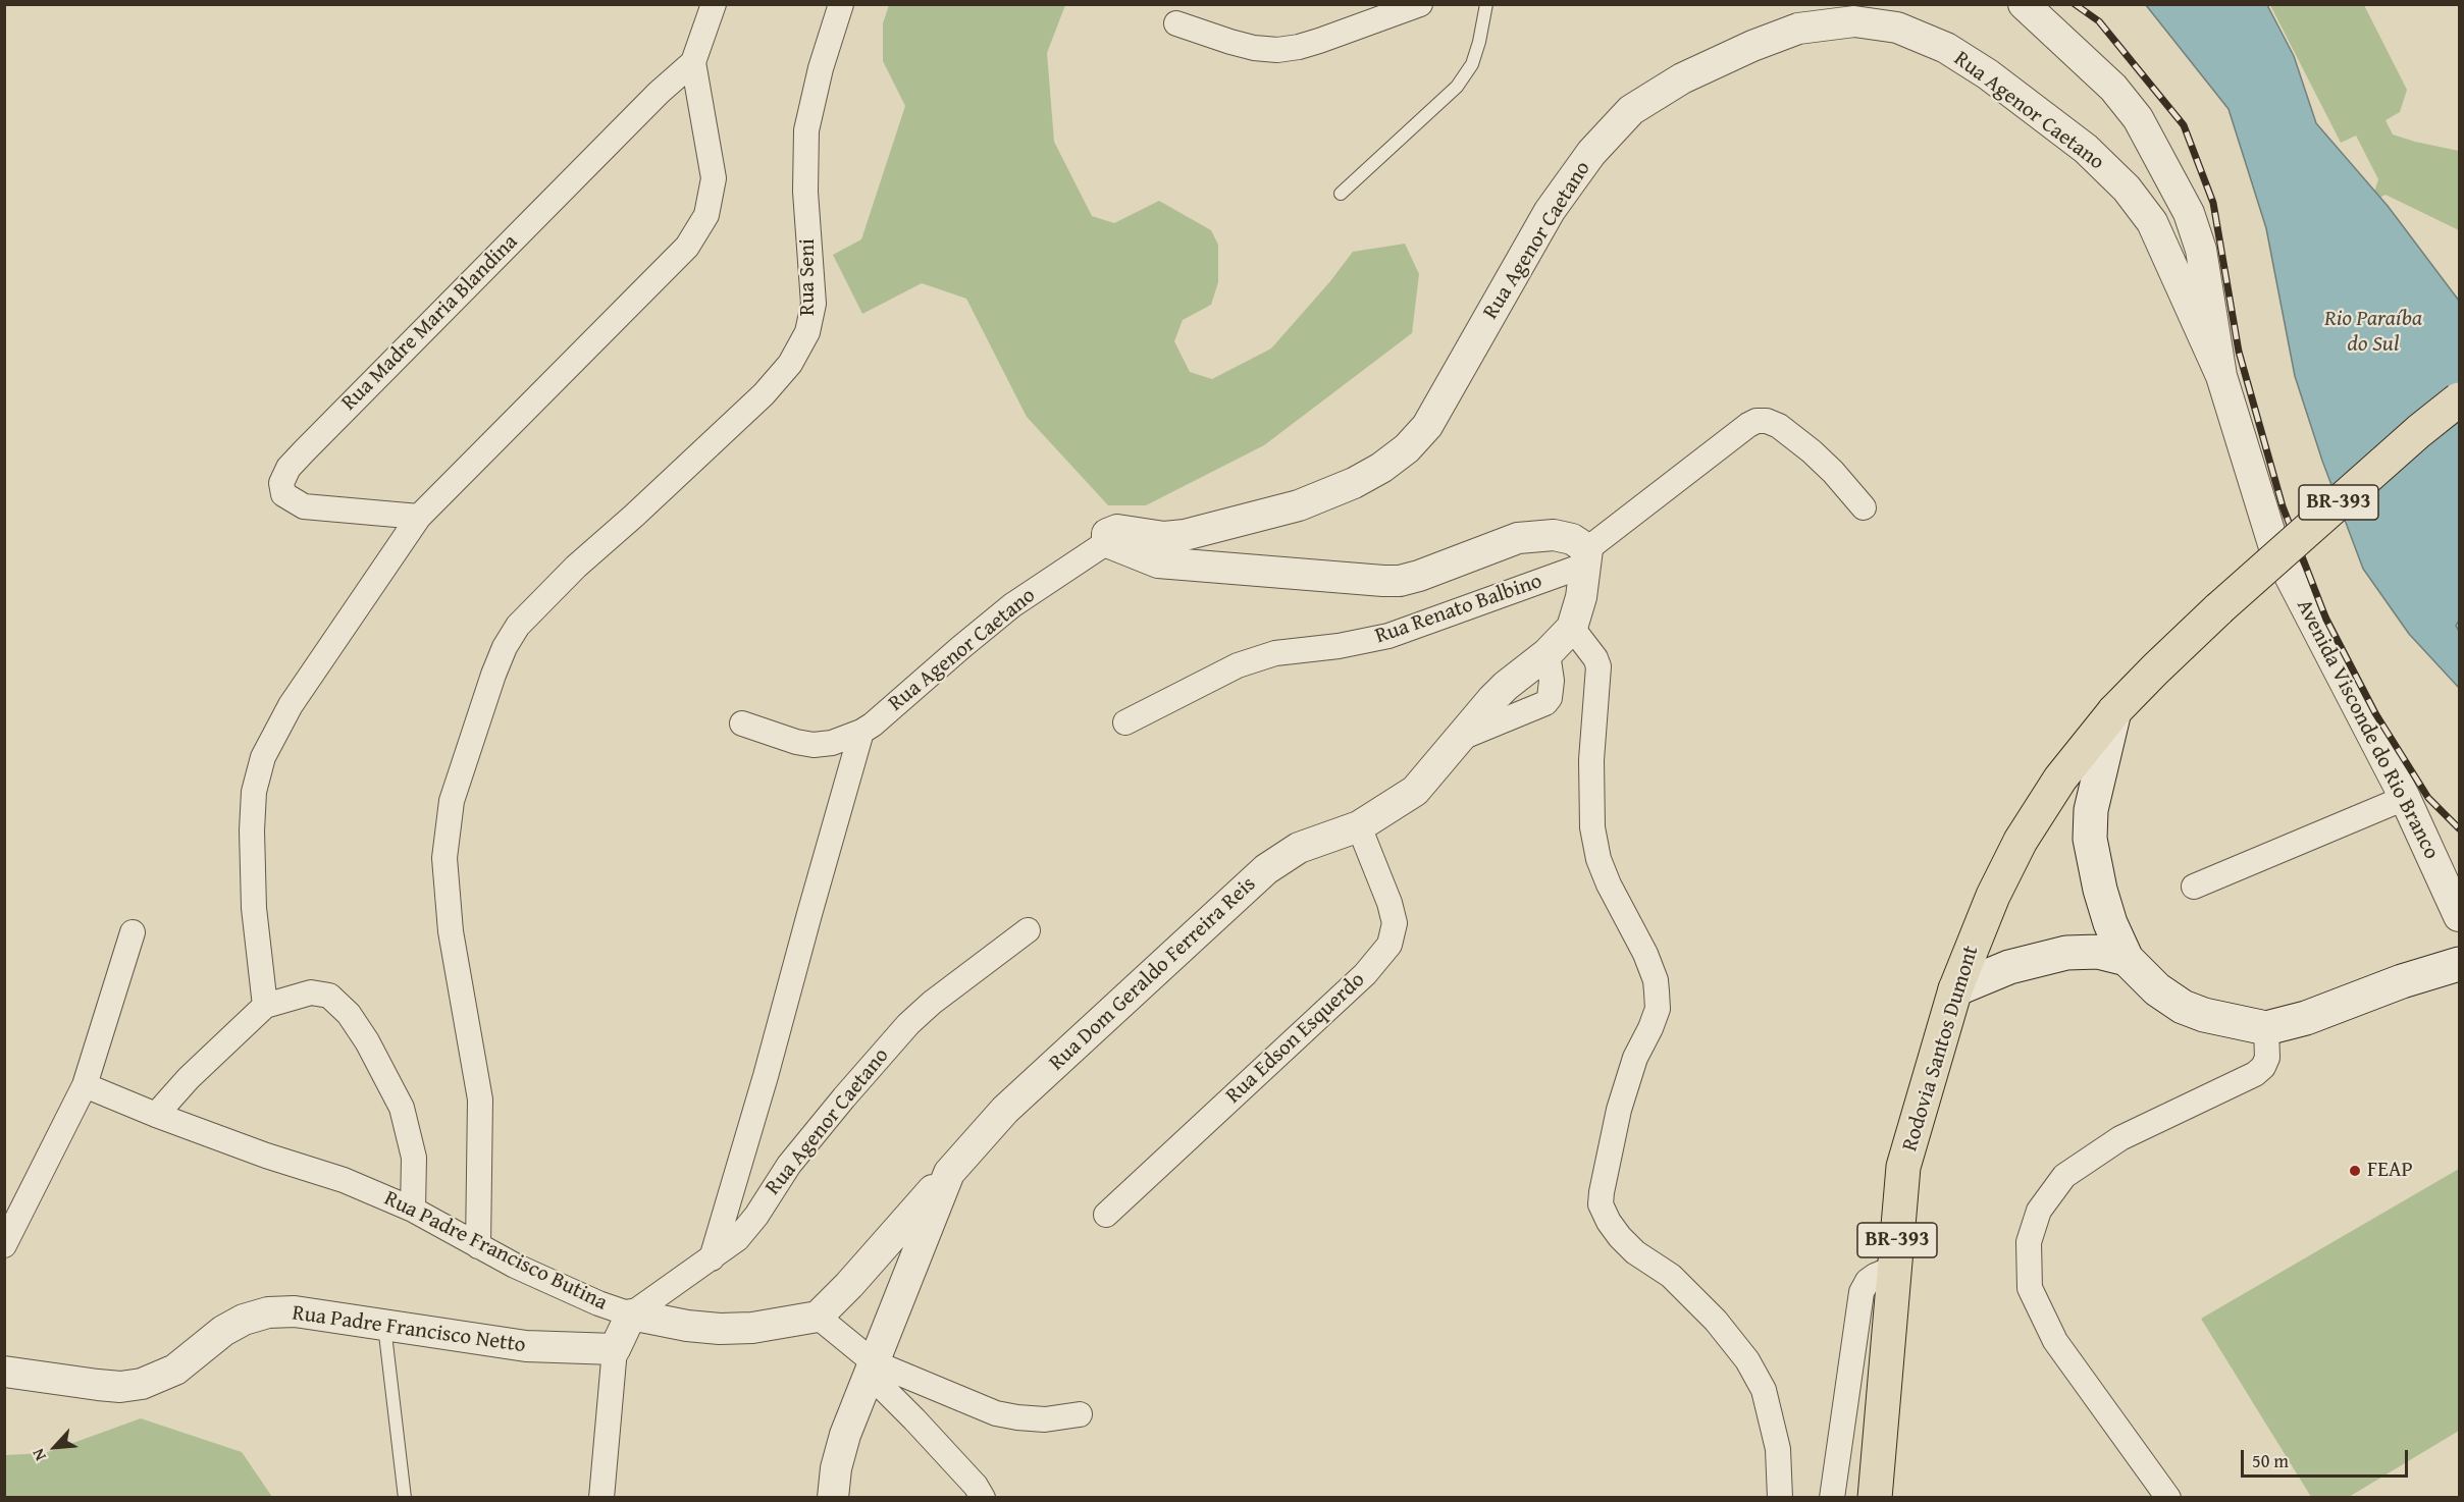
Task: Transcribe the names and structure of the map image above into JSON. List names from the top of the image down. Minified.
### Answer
{"streets":{"highway":["BR-393","Rodovia Santos Dumont"],"street":["Rua Agenor Caetano","Rua Seni","Rua Madre Maria Blandina","Rua Renato Balbino","Avenida Visconde do Rio Branco","Rua Dom Geraldo Ferreira Reis","Rua Edson Esquerdo","Rua Padre Francisco Butina","Rua Padre Francisco Netto"]},"crossings":[["Rua Agenor Caetano","Avenida Visconde do Rio Branco"],["Rua Agenor Caetano","Rua Padre Francisco Butina"],["Rua Seni","Rua Padre Francisco Butina"],["Rua Renato Balbino","Rua Dom Geraldo Ferreira Reis"],["Rua Dom Geraldo Ferreira Reis","Rua Edson Esquerdo"]],"water":["Rio Paraíba do Sul"],"places":["FEAP"],"scale_bar":"50 m","north":"bottom left"}
